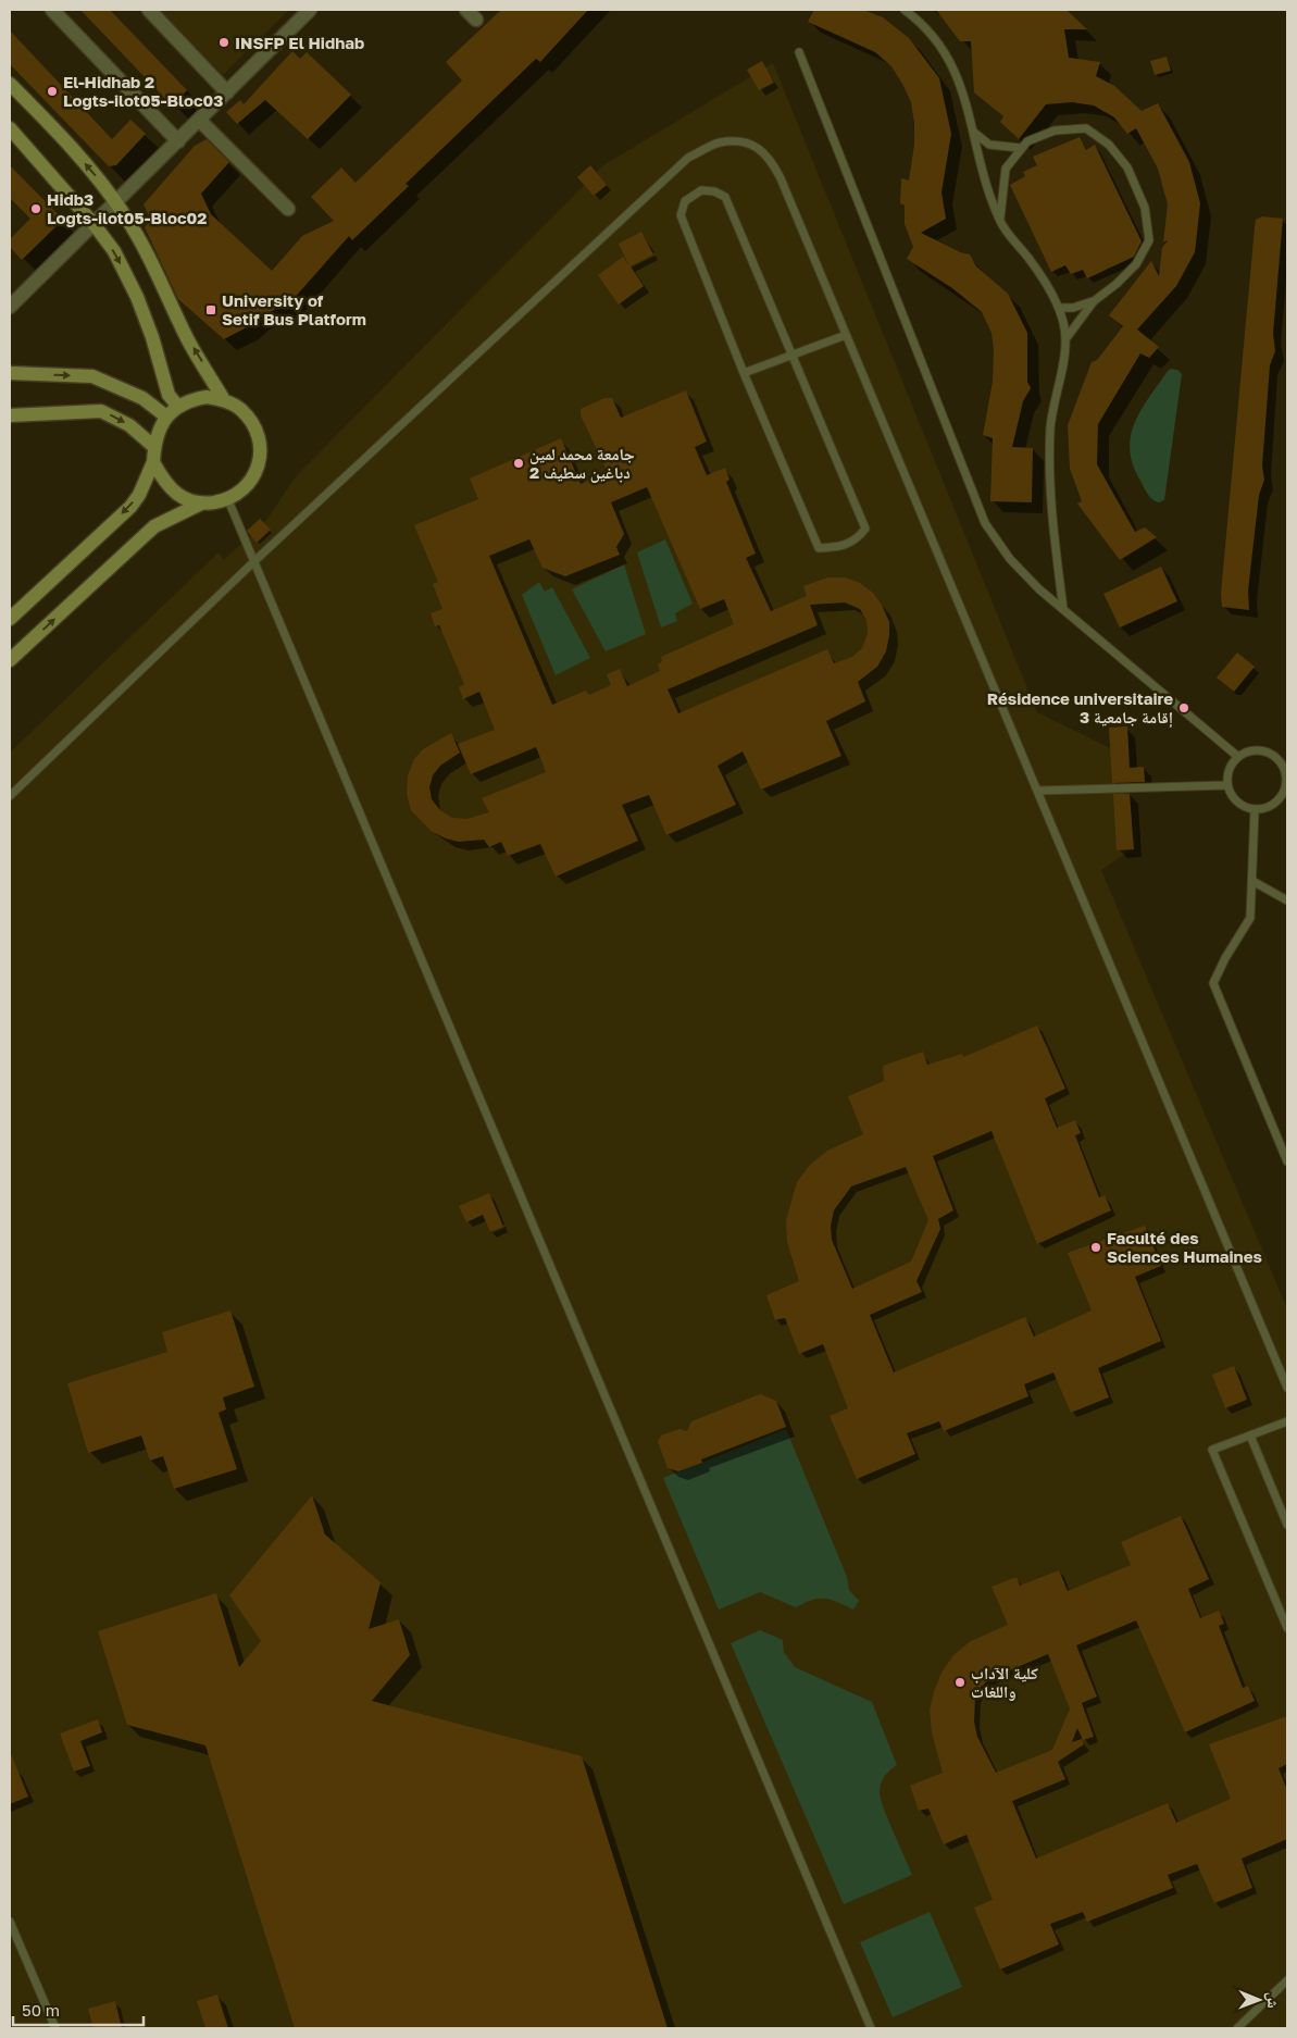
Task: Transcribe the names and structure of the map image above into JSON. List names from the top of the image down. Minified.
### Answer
{"places":{"other":["INSFP El Hidhab","El-Hidhab 2 Logts-ilot05-Bloc03","Hidb3 Logts-ilot05-Bloc02","جامعة محمد لمين دباغين سطيف 2","Résidence universitaire إقامة جامعية 3","Faculté des Sciences Humaines","كلية الآداب واللغات"],"transit":["University of Setif Bus Platform"]},"scale_bar":"50 m","north":"right"}
